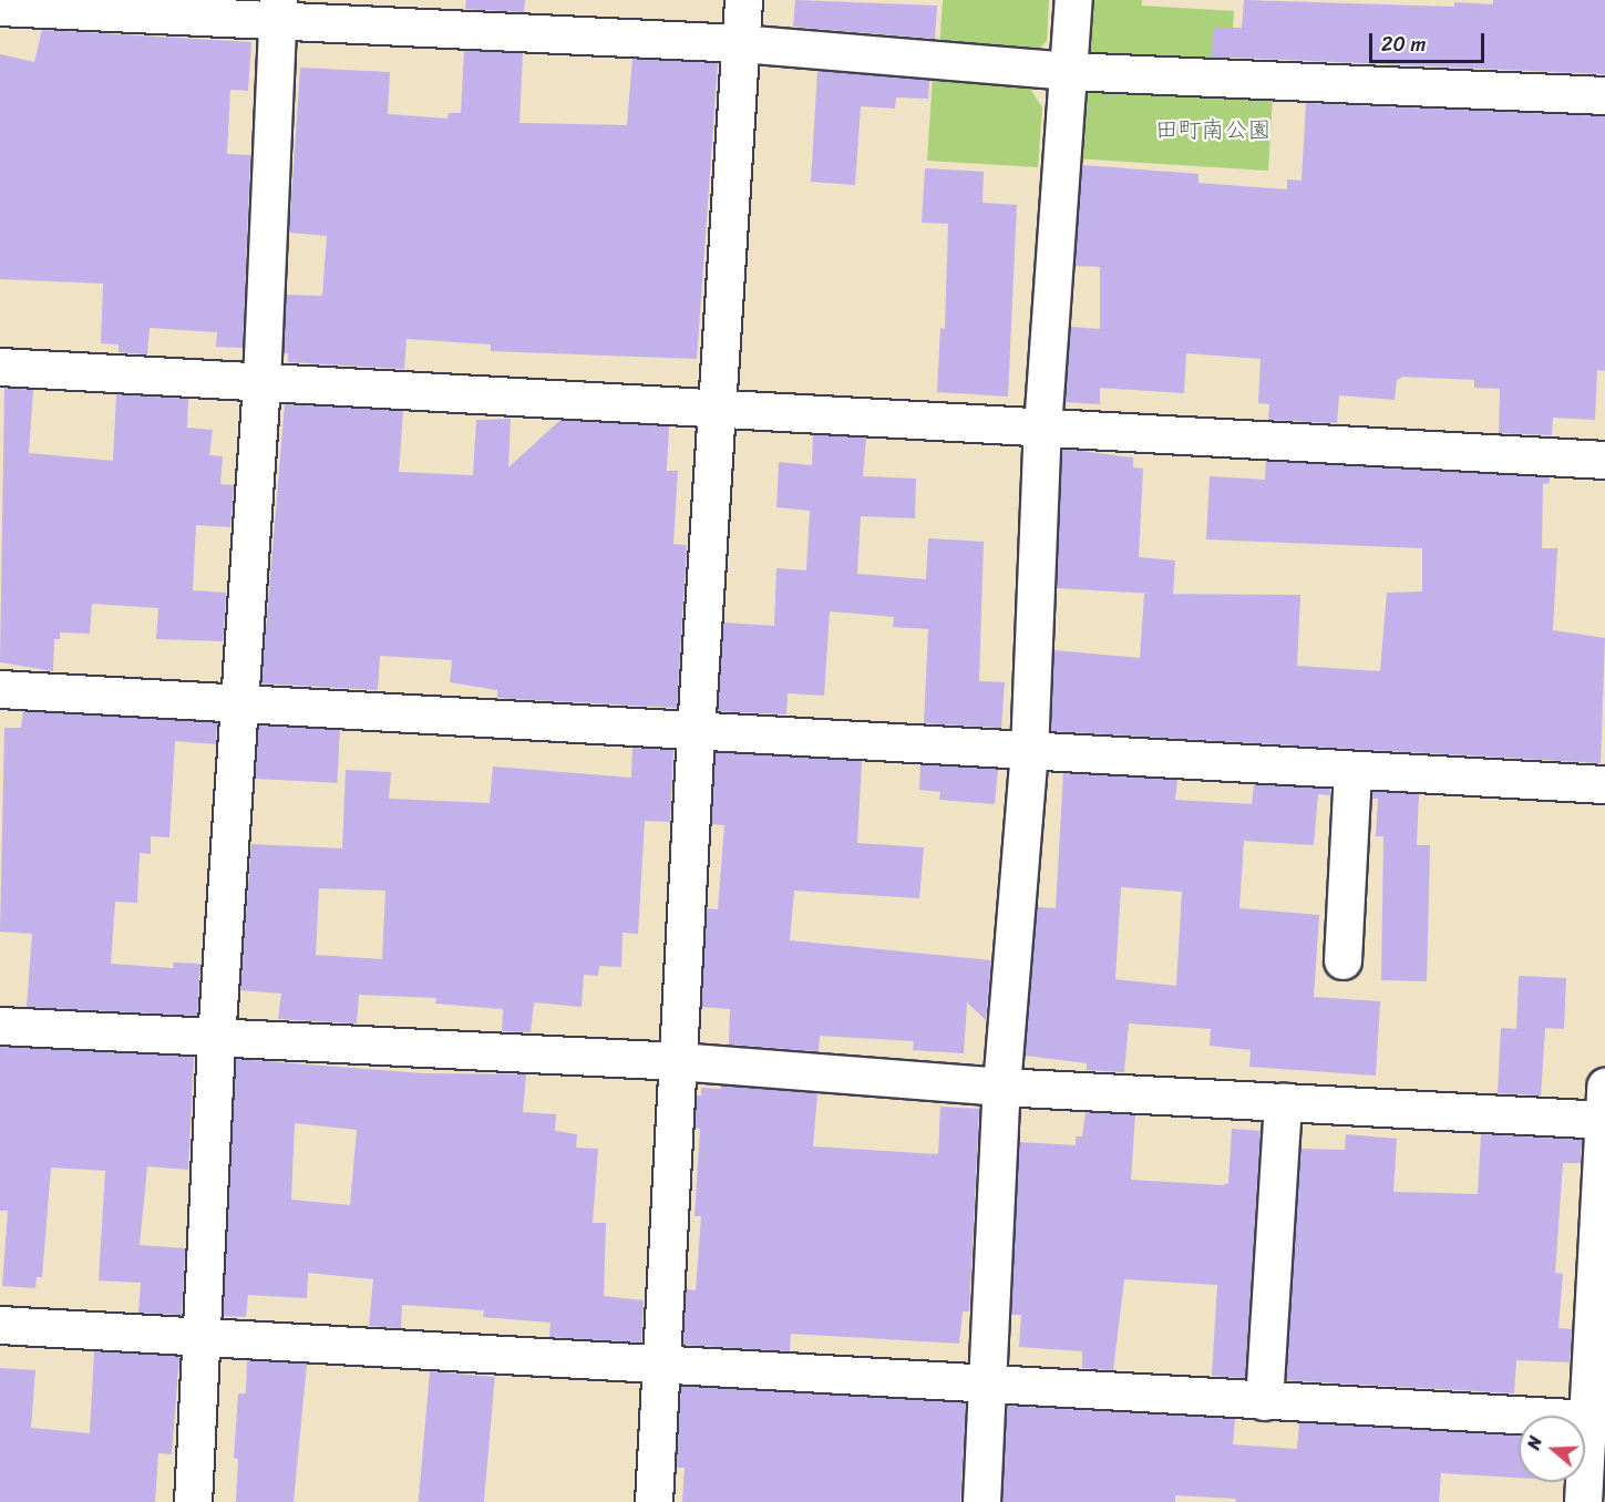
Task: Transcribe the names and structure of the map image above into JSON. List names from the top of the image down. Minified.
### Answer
{"parks":["田町南公園"],"scale_bar":"20 m","north":"left"}
